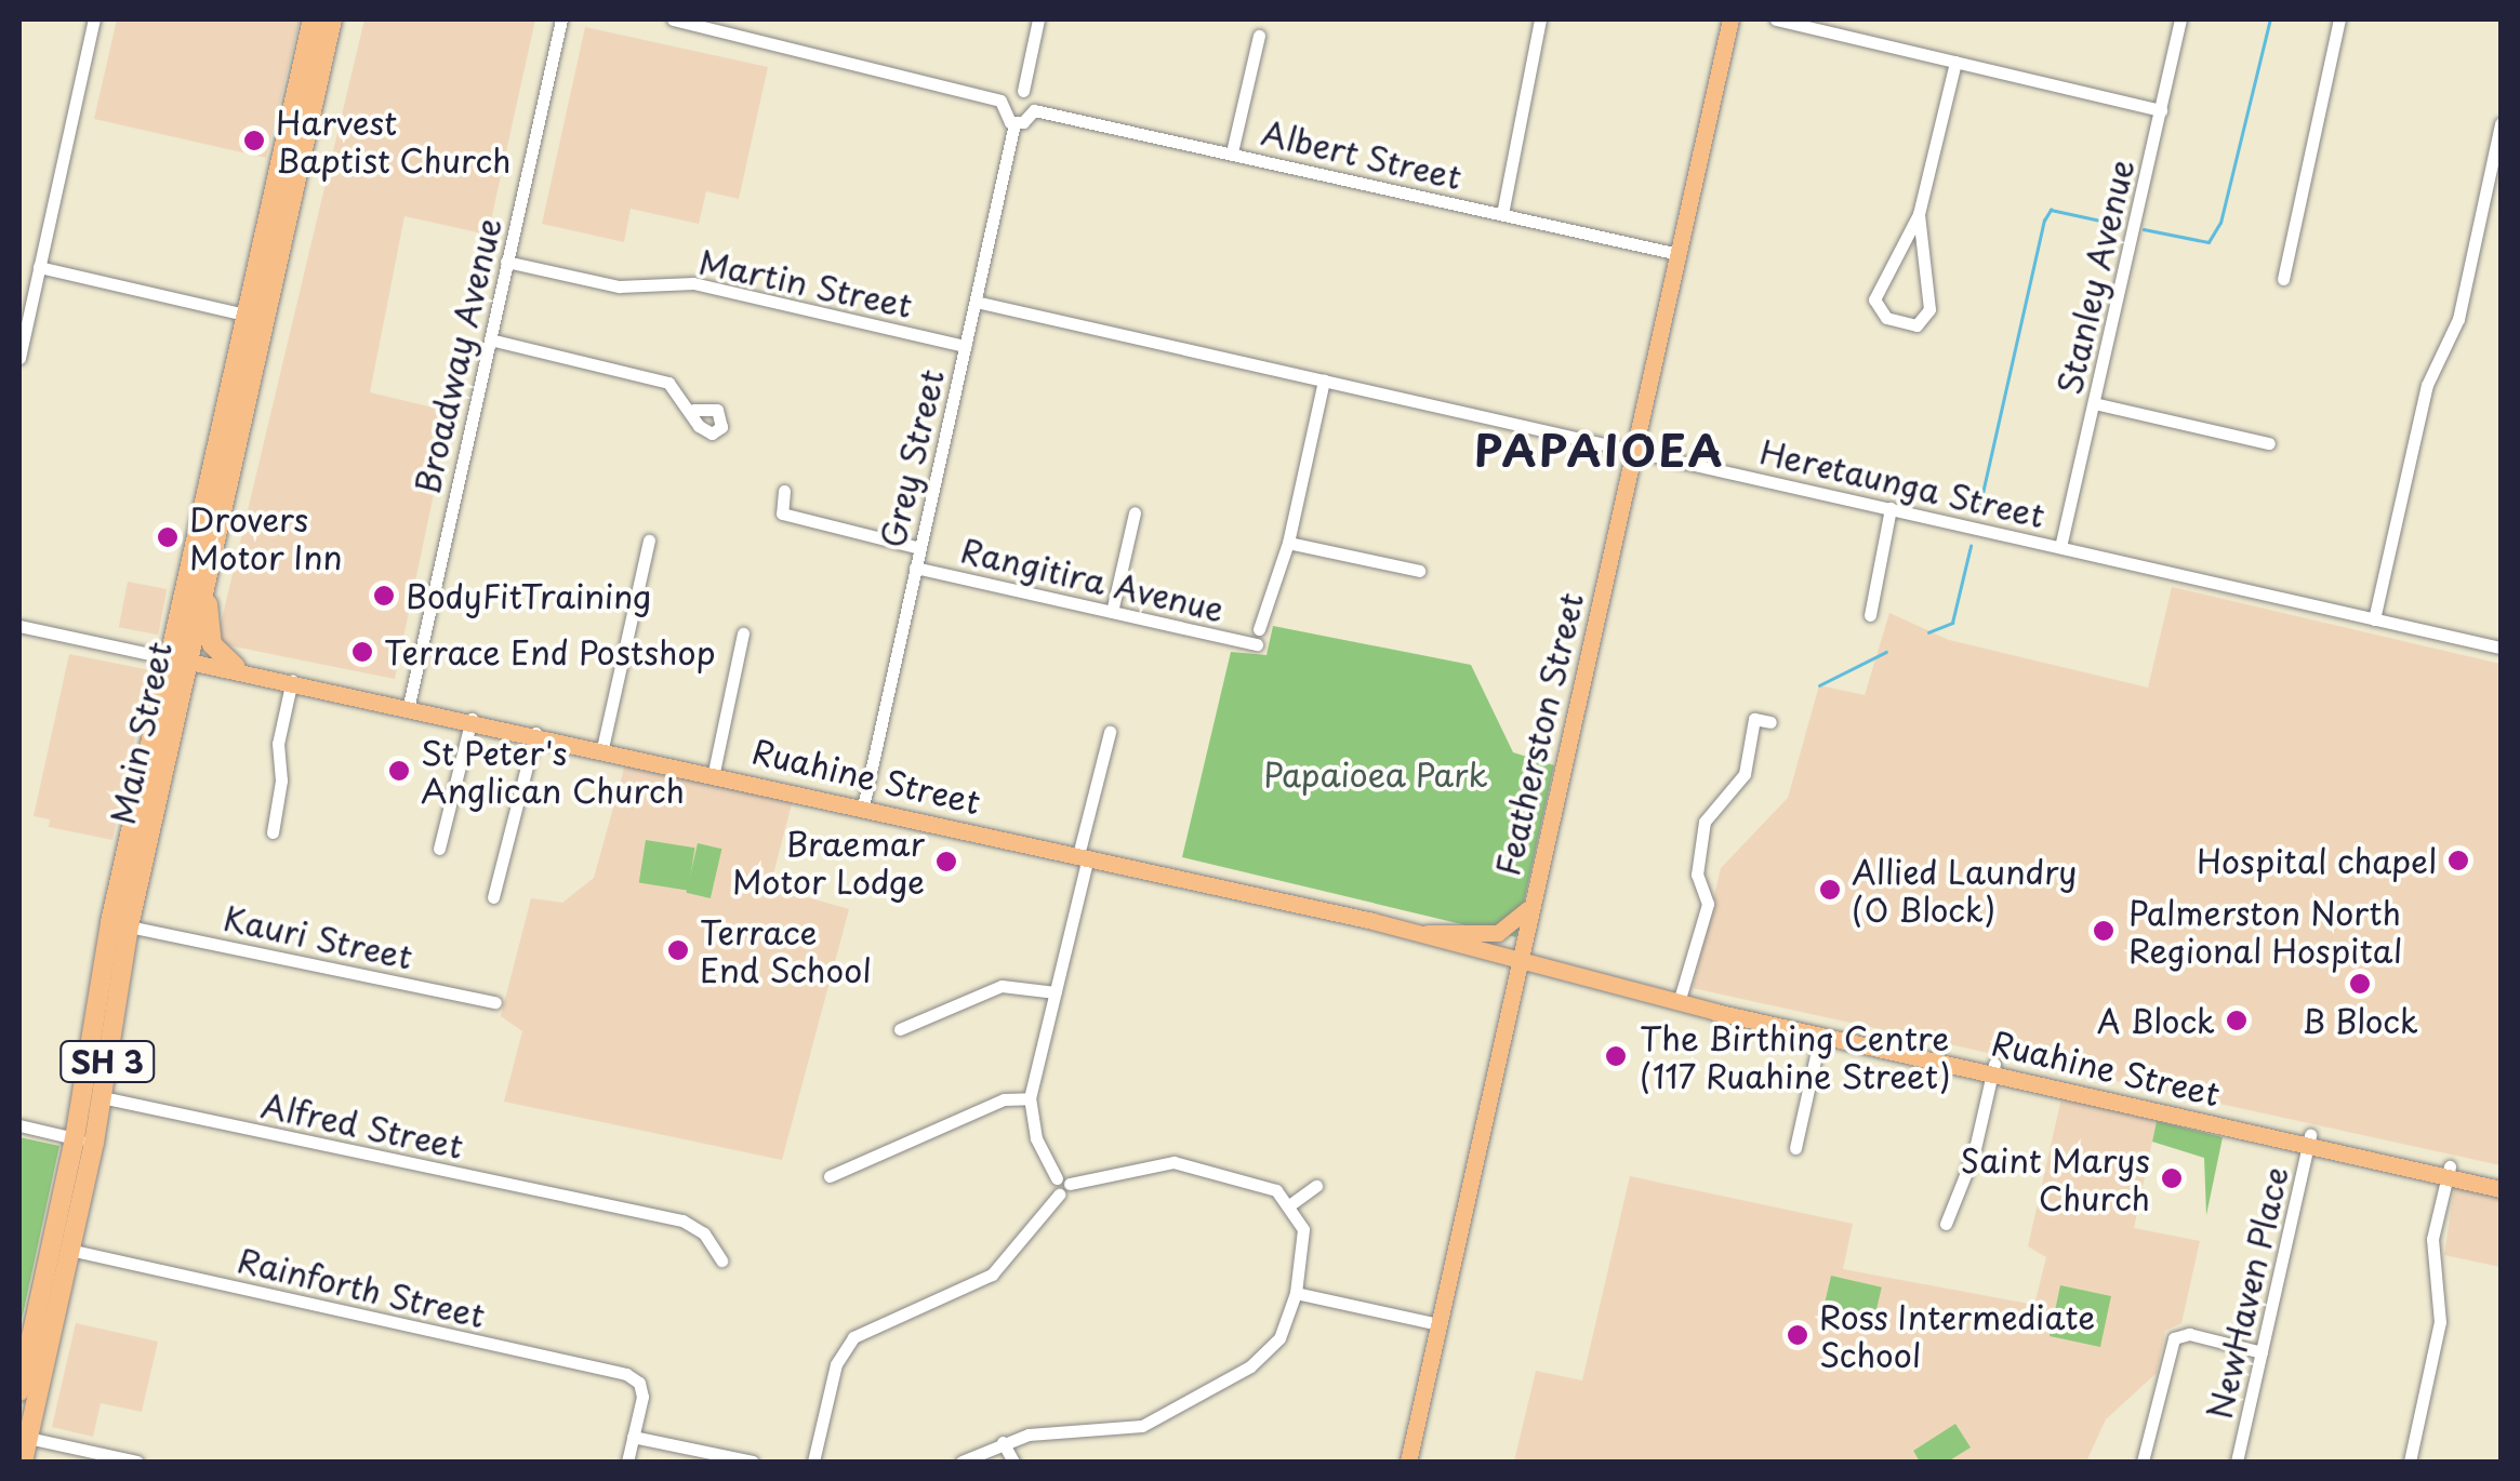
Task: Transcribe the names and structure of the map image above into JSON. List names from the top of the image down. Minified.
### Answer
{"streets":{"highway":["Main Street","SH 3"],"main road":["Featherston Street","Ruahine Street"],"street":["Albert Street","Stanley Avenue","Martin Street","Broadway Avenue","Grey Street","Heretaunga Street","Rangitira Avenue","Kauri Street","Alfred Street","Rainforth Street","NewHaven Place"]},"crossings":[["Albert Street","Featherston Street"],["Stanley Avenue","Heretaunga Street"],["Martin Street","Broadway Avenue"],["Martin Street","Grey Street"],["Broadway Avenue","Ruahine Street"],["Grey Street","Heretaunga Street"],["Grey Street","Rangitira Avenue"],["Grey Street","Ruahine Street"],["Heretaunga Street","Featherston Street"],["Main Street","Ruahine Street"],["Main Street","Kauri Street"],["Main Street","Alfred Street"],["Main Street","Rainforth Street"],["Featherston Street","Ruahine Street"],["Ruahine Street","NewHaven Place"]],"districts":["PAPAIOEA"],"parks":["Papaioea Park"],"places":["Harvest Baptist Church","Drovers Motor Inn","BodyFitTraining","Terrace End Postshop","St Peter's Anglican Church","Hospital chapel","Braemar Motor Lodge","Allied Laundry (O Block)","Palmerston North Regional Hospital","Terrace End School","B Block","A Block","The Birthing Centre (117 Ruahine Street)","Saint Marys Church","Ross Intermediate School"]}
